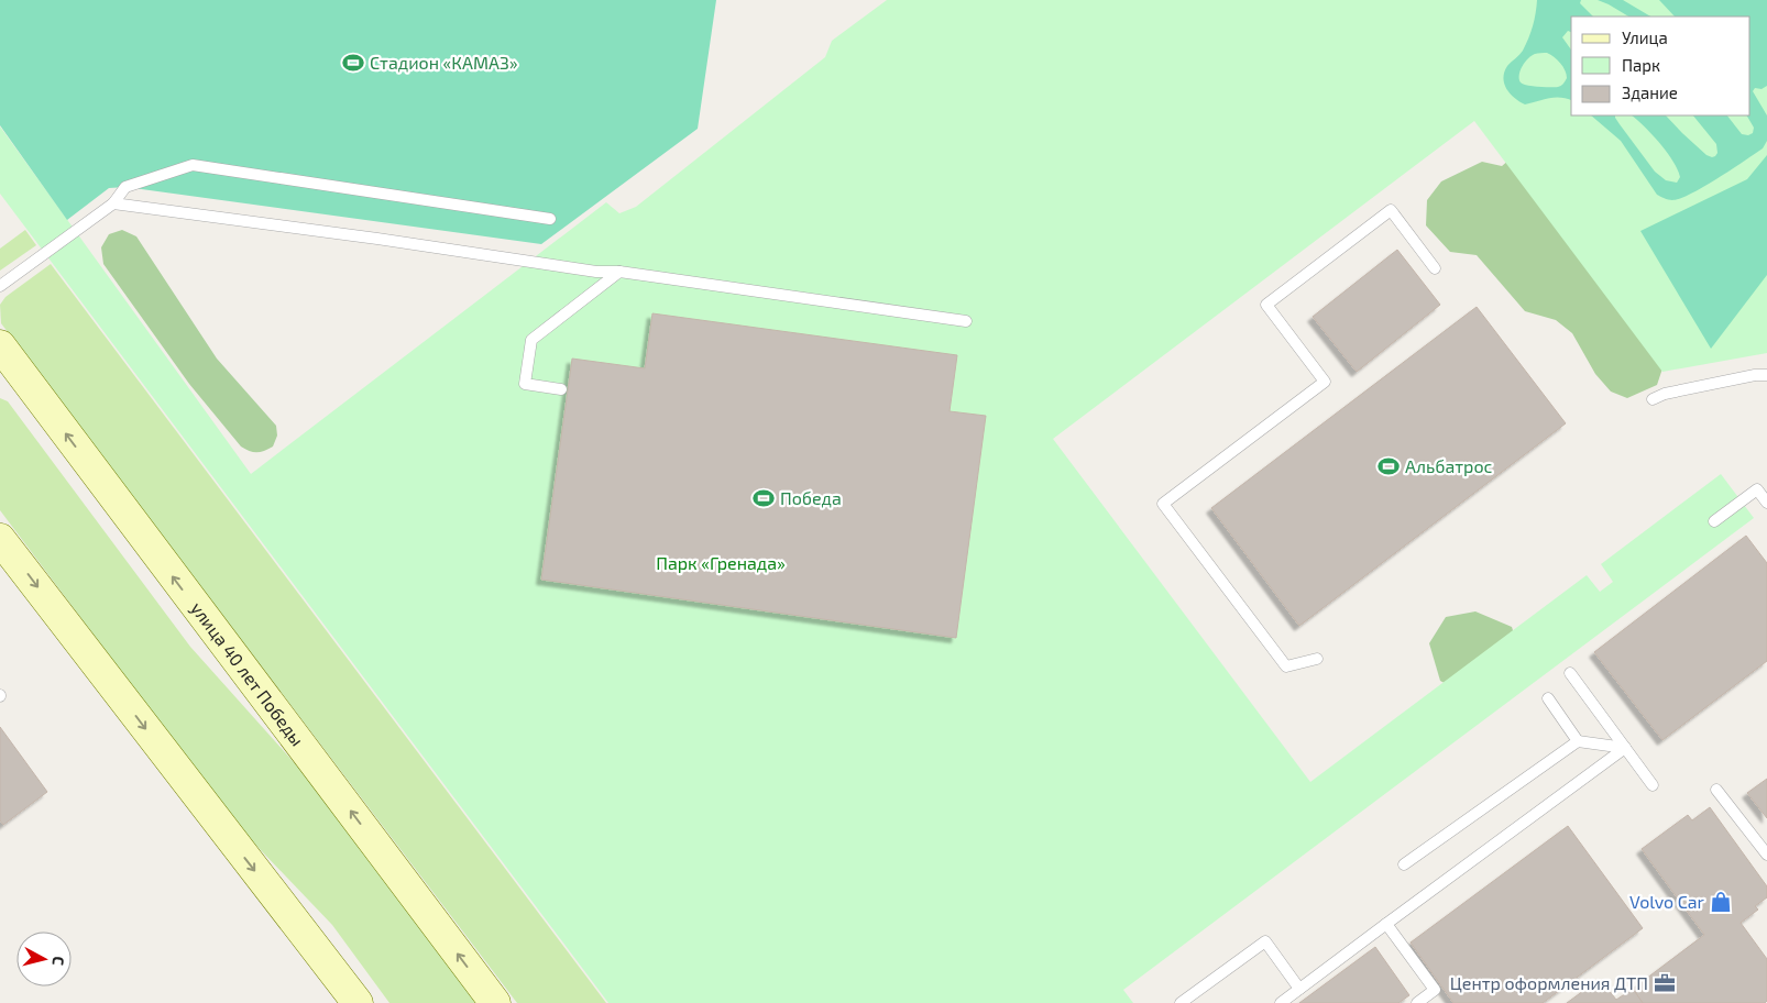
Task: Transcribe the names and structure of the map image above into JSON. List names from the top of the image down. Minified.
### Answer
{"streets":{"street":["улица 40 лет Победы"]},"parks":["Парк «Гренада»"],"places":{"sports":["Стадион «КАМАЗ»","Альбатрос","Победа"],"shop":["Volvo Car"],"office":["Центр оформления ДТП"]},"legend":["Улица","Парк","Здание"],"north":"right"}
